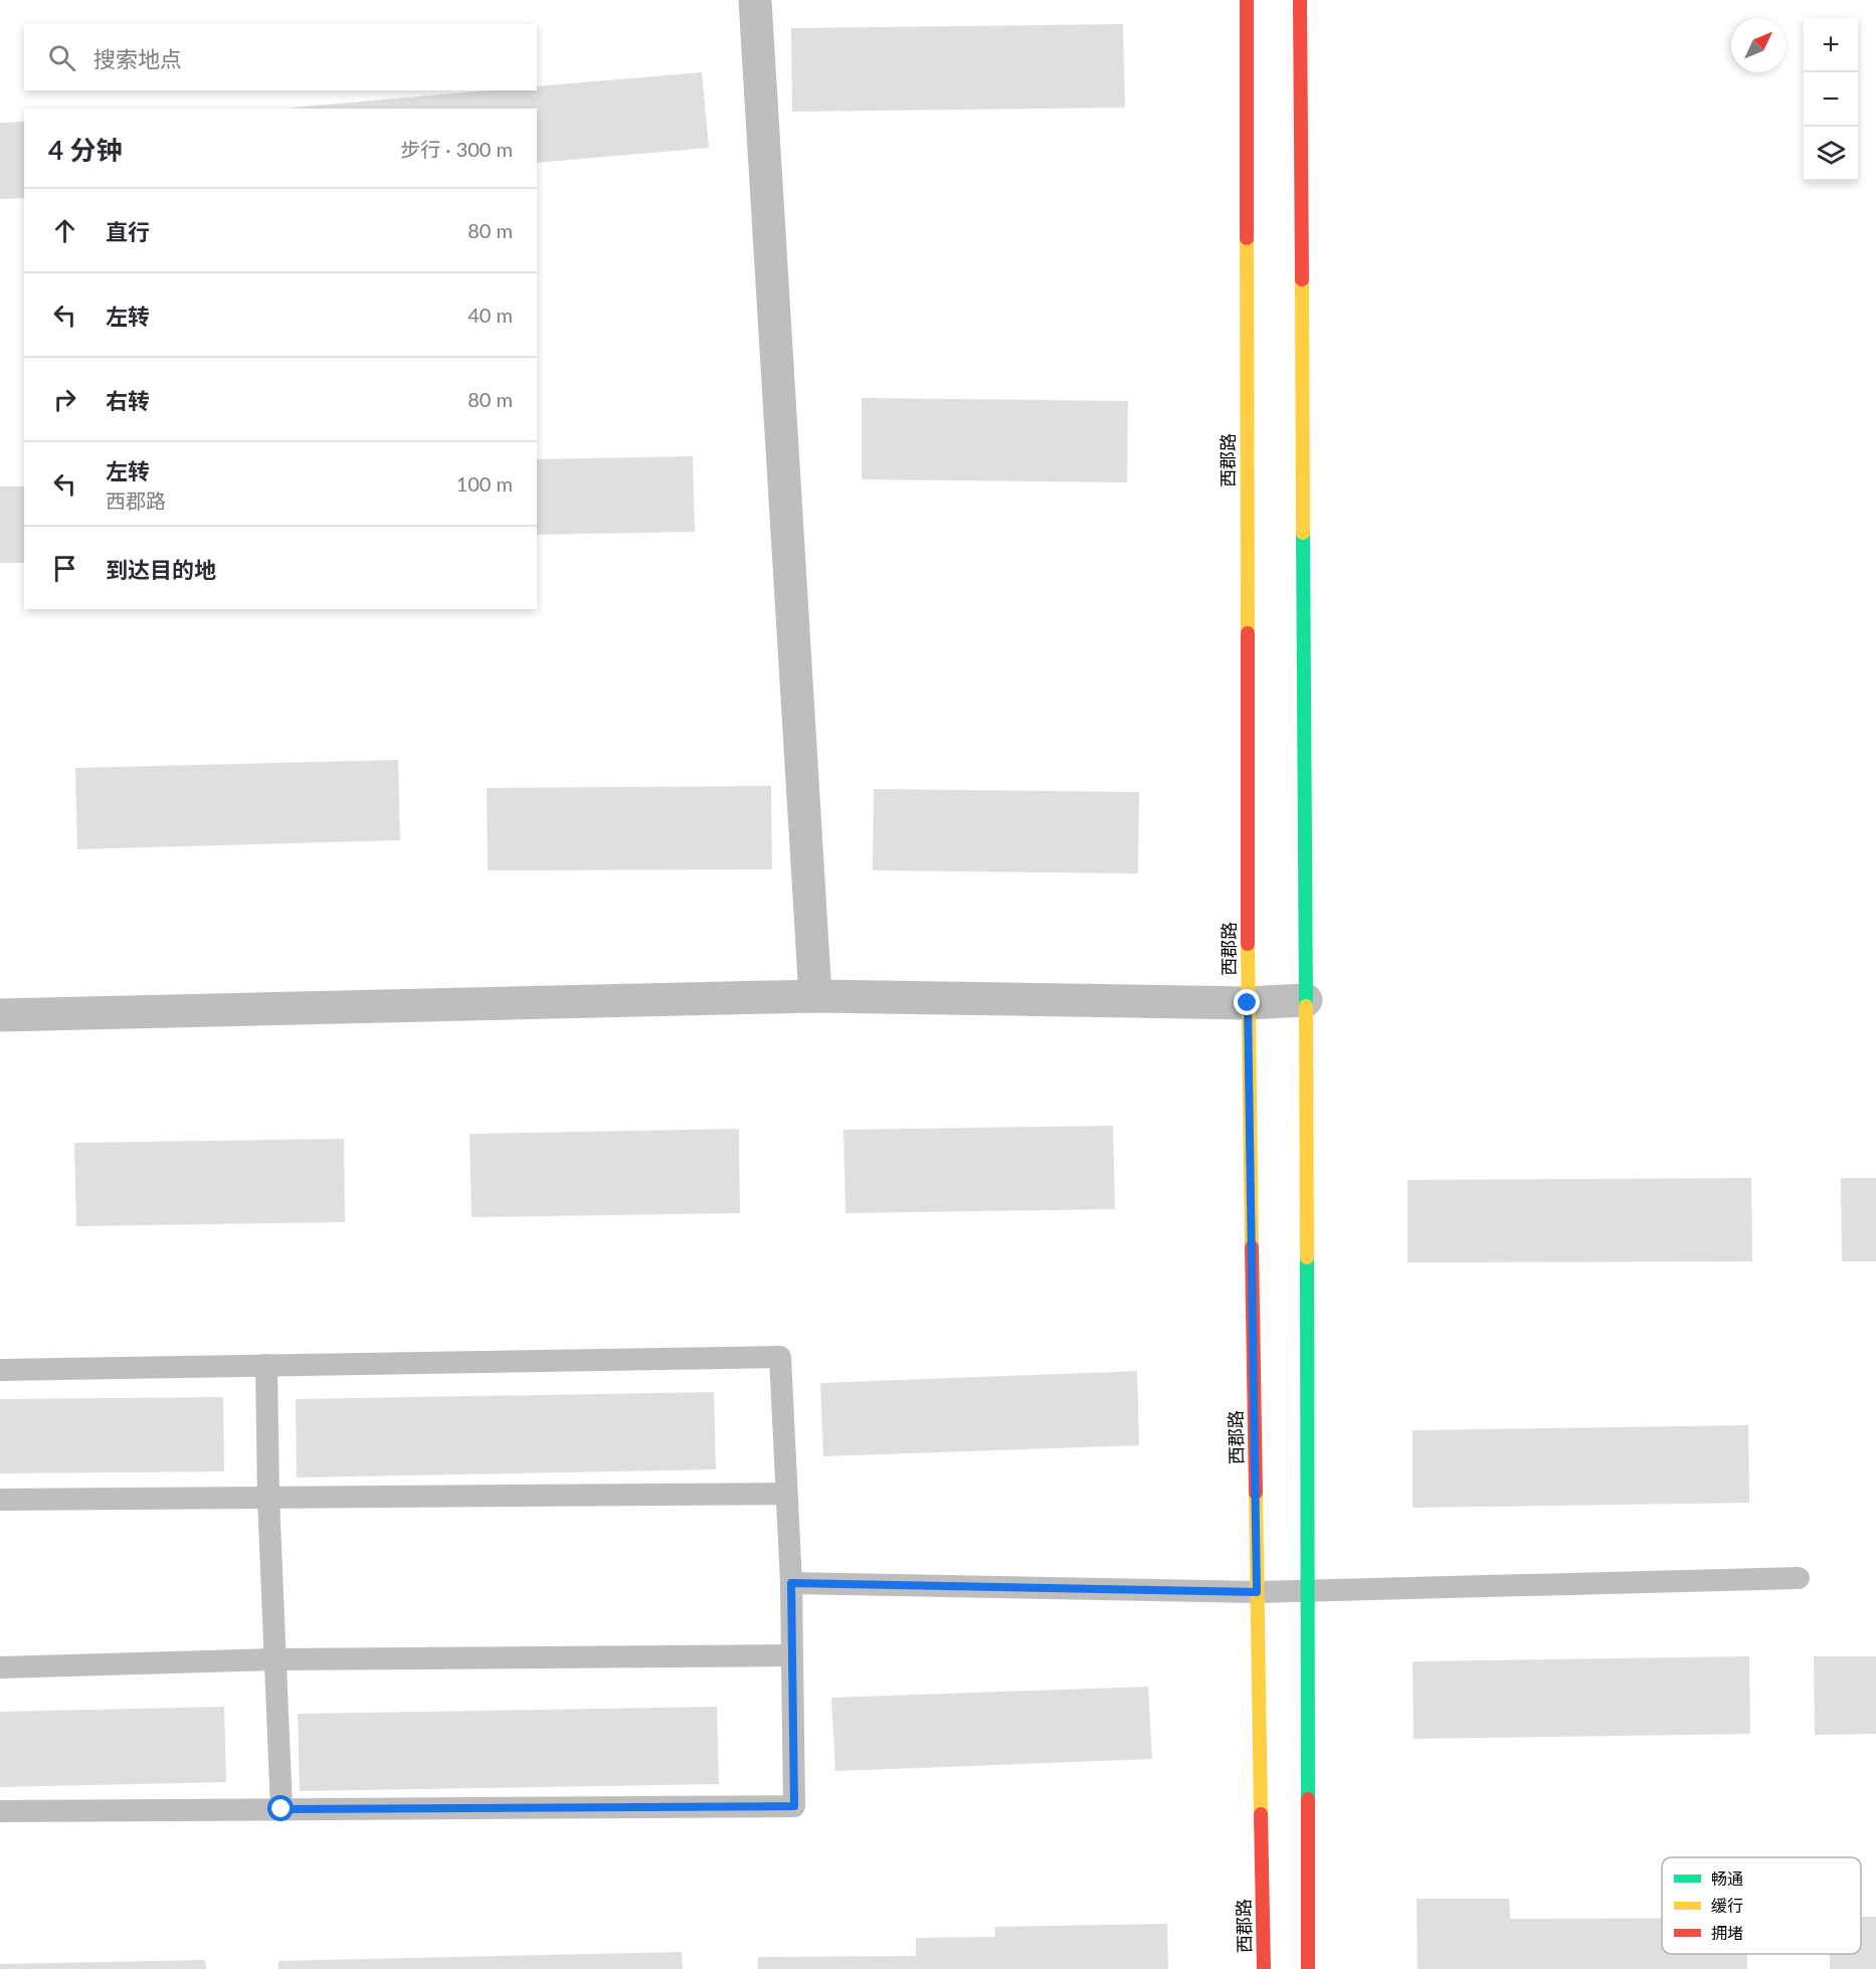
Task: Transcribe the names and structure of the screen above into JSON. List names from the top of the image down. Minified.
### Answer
{"streets":{"street":["西郡路"]},"legend":["畅通","缓行","拥堵"],"north":"top right","page":{"map_buttons":["+","−"],"search":"搜索地点","heading":["4 分钟","步行 · 300 m"],"list":[["直行","80 m"],["左转","40 m"],["右转","80 m"],["左转","西郡路","100 m"],"到达目的地"]}}
